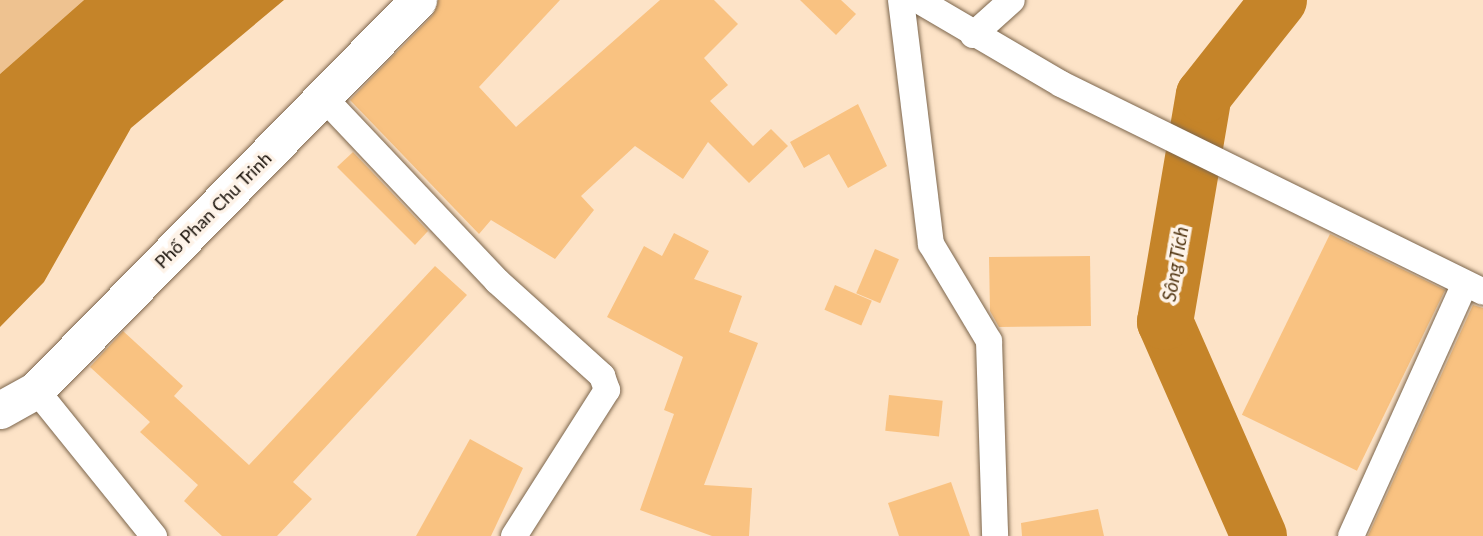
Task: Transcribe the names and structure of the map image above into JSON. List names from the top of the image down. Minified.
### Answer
{"streets":{"main road":["Phố Phan Chu Trinh"]},"water":["Sông Tích"]}
